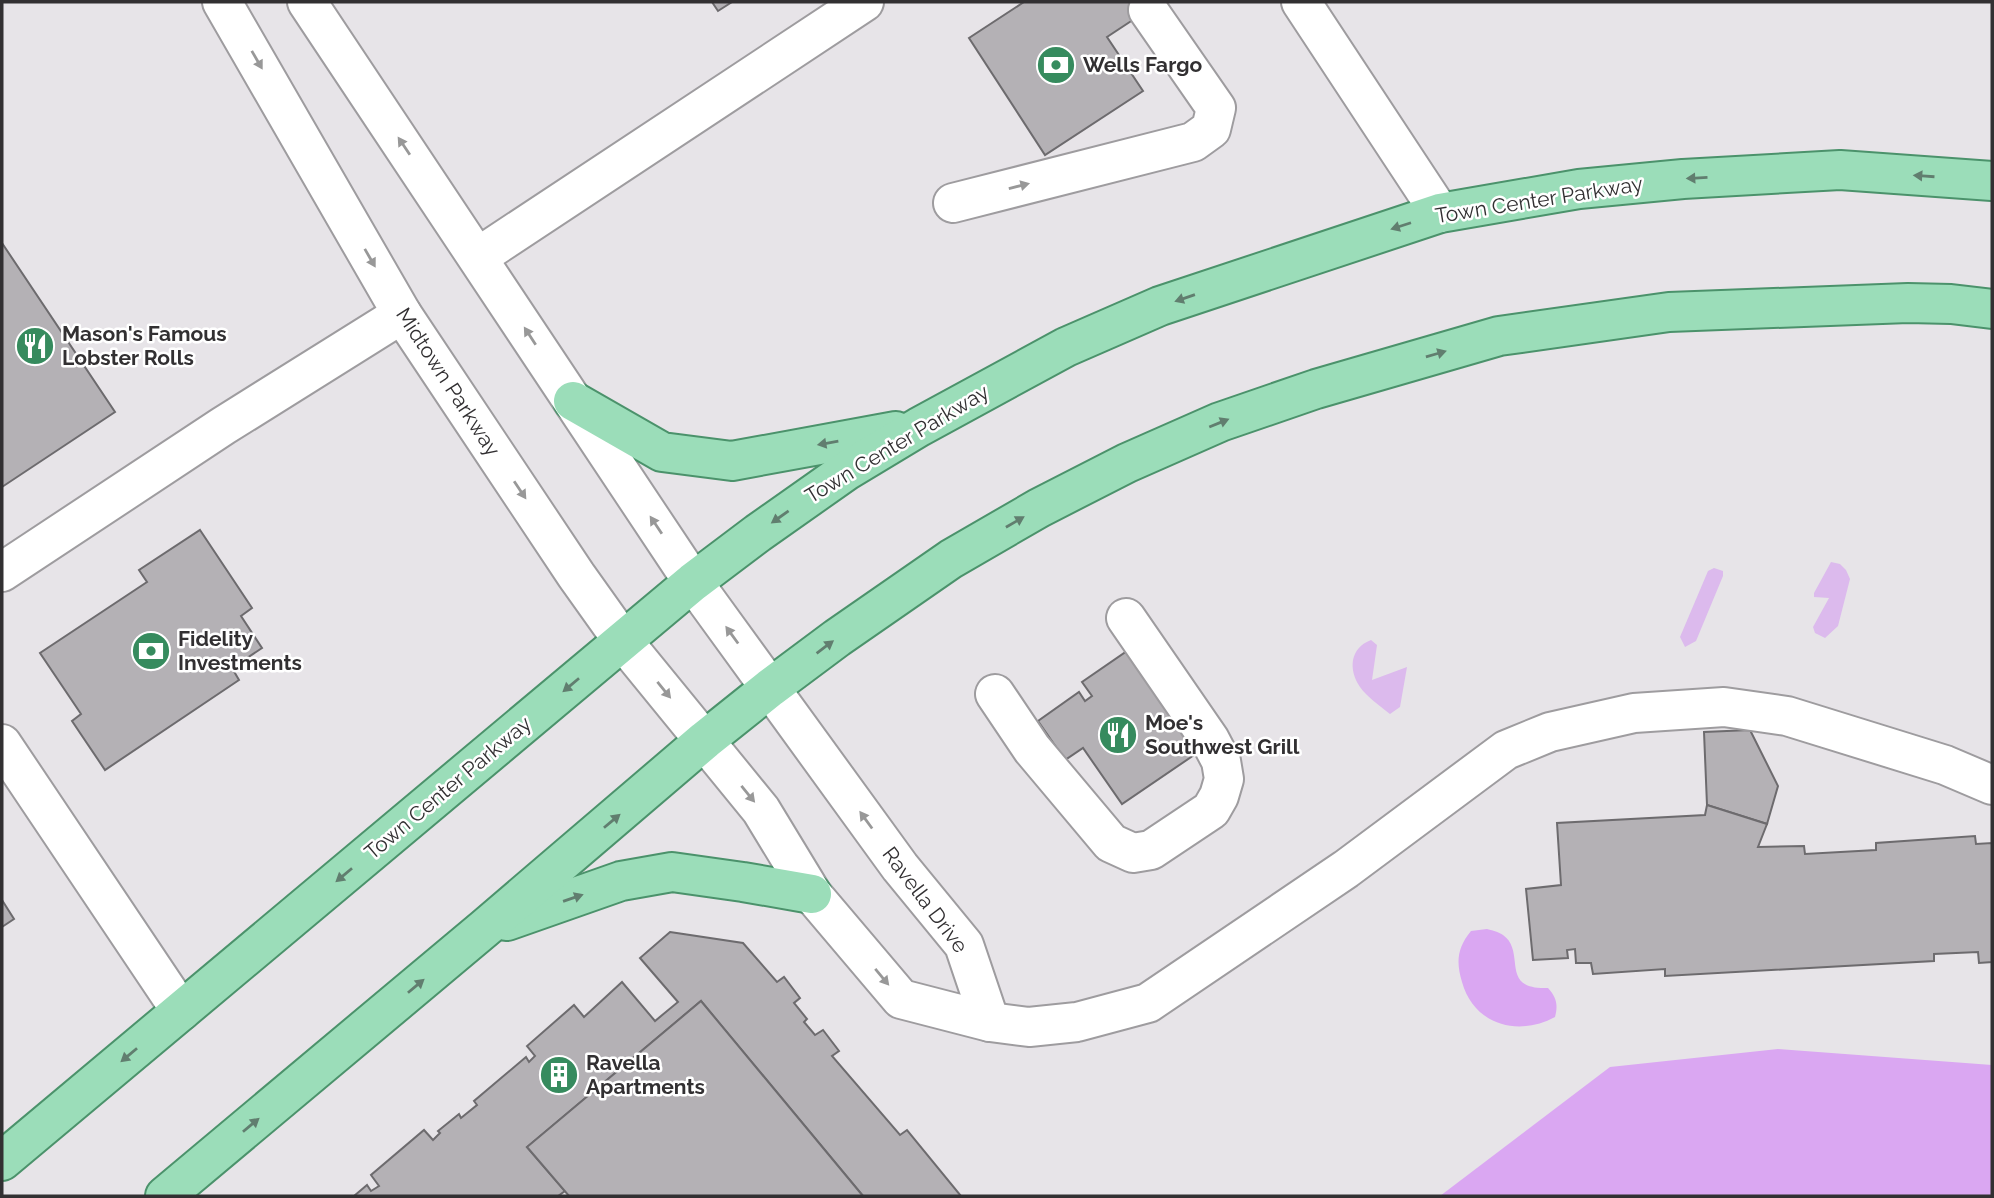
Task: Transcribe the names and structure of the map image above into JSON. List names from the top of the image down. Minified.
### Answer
{"streets":{"main road":["Town Center Parkway"],"street":["Midtown Parkway","Ravella Drive"]},"crossings":[["Town Center Parkway","Midtown Parkway"]],"places":{"bank":["Wells Fargo","Fidelity Investments"],"restaurant":["Mason's Famous Lobster Rolls","Moe's Southwest Grill"],"building":["Ravella Apartments"]}}
